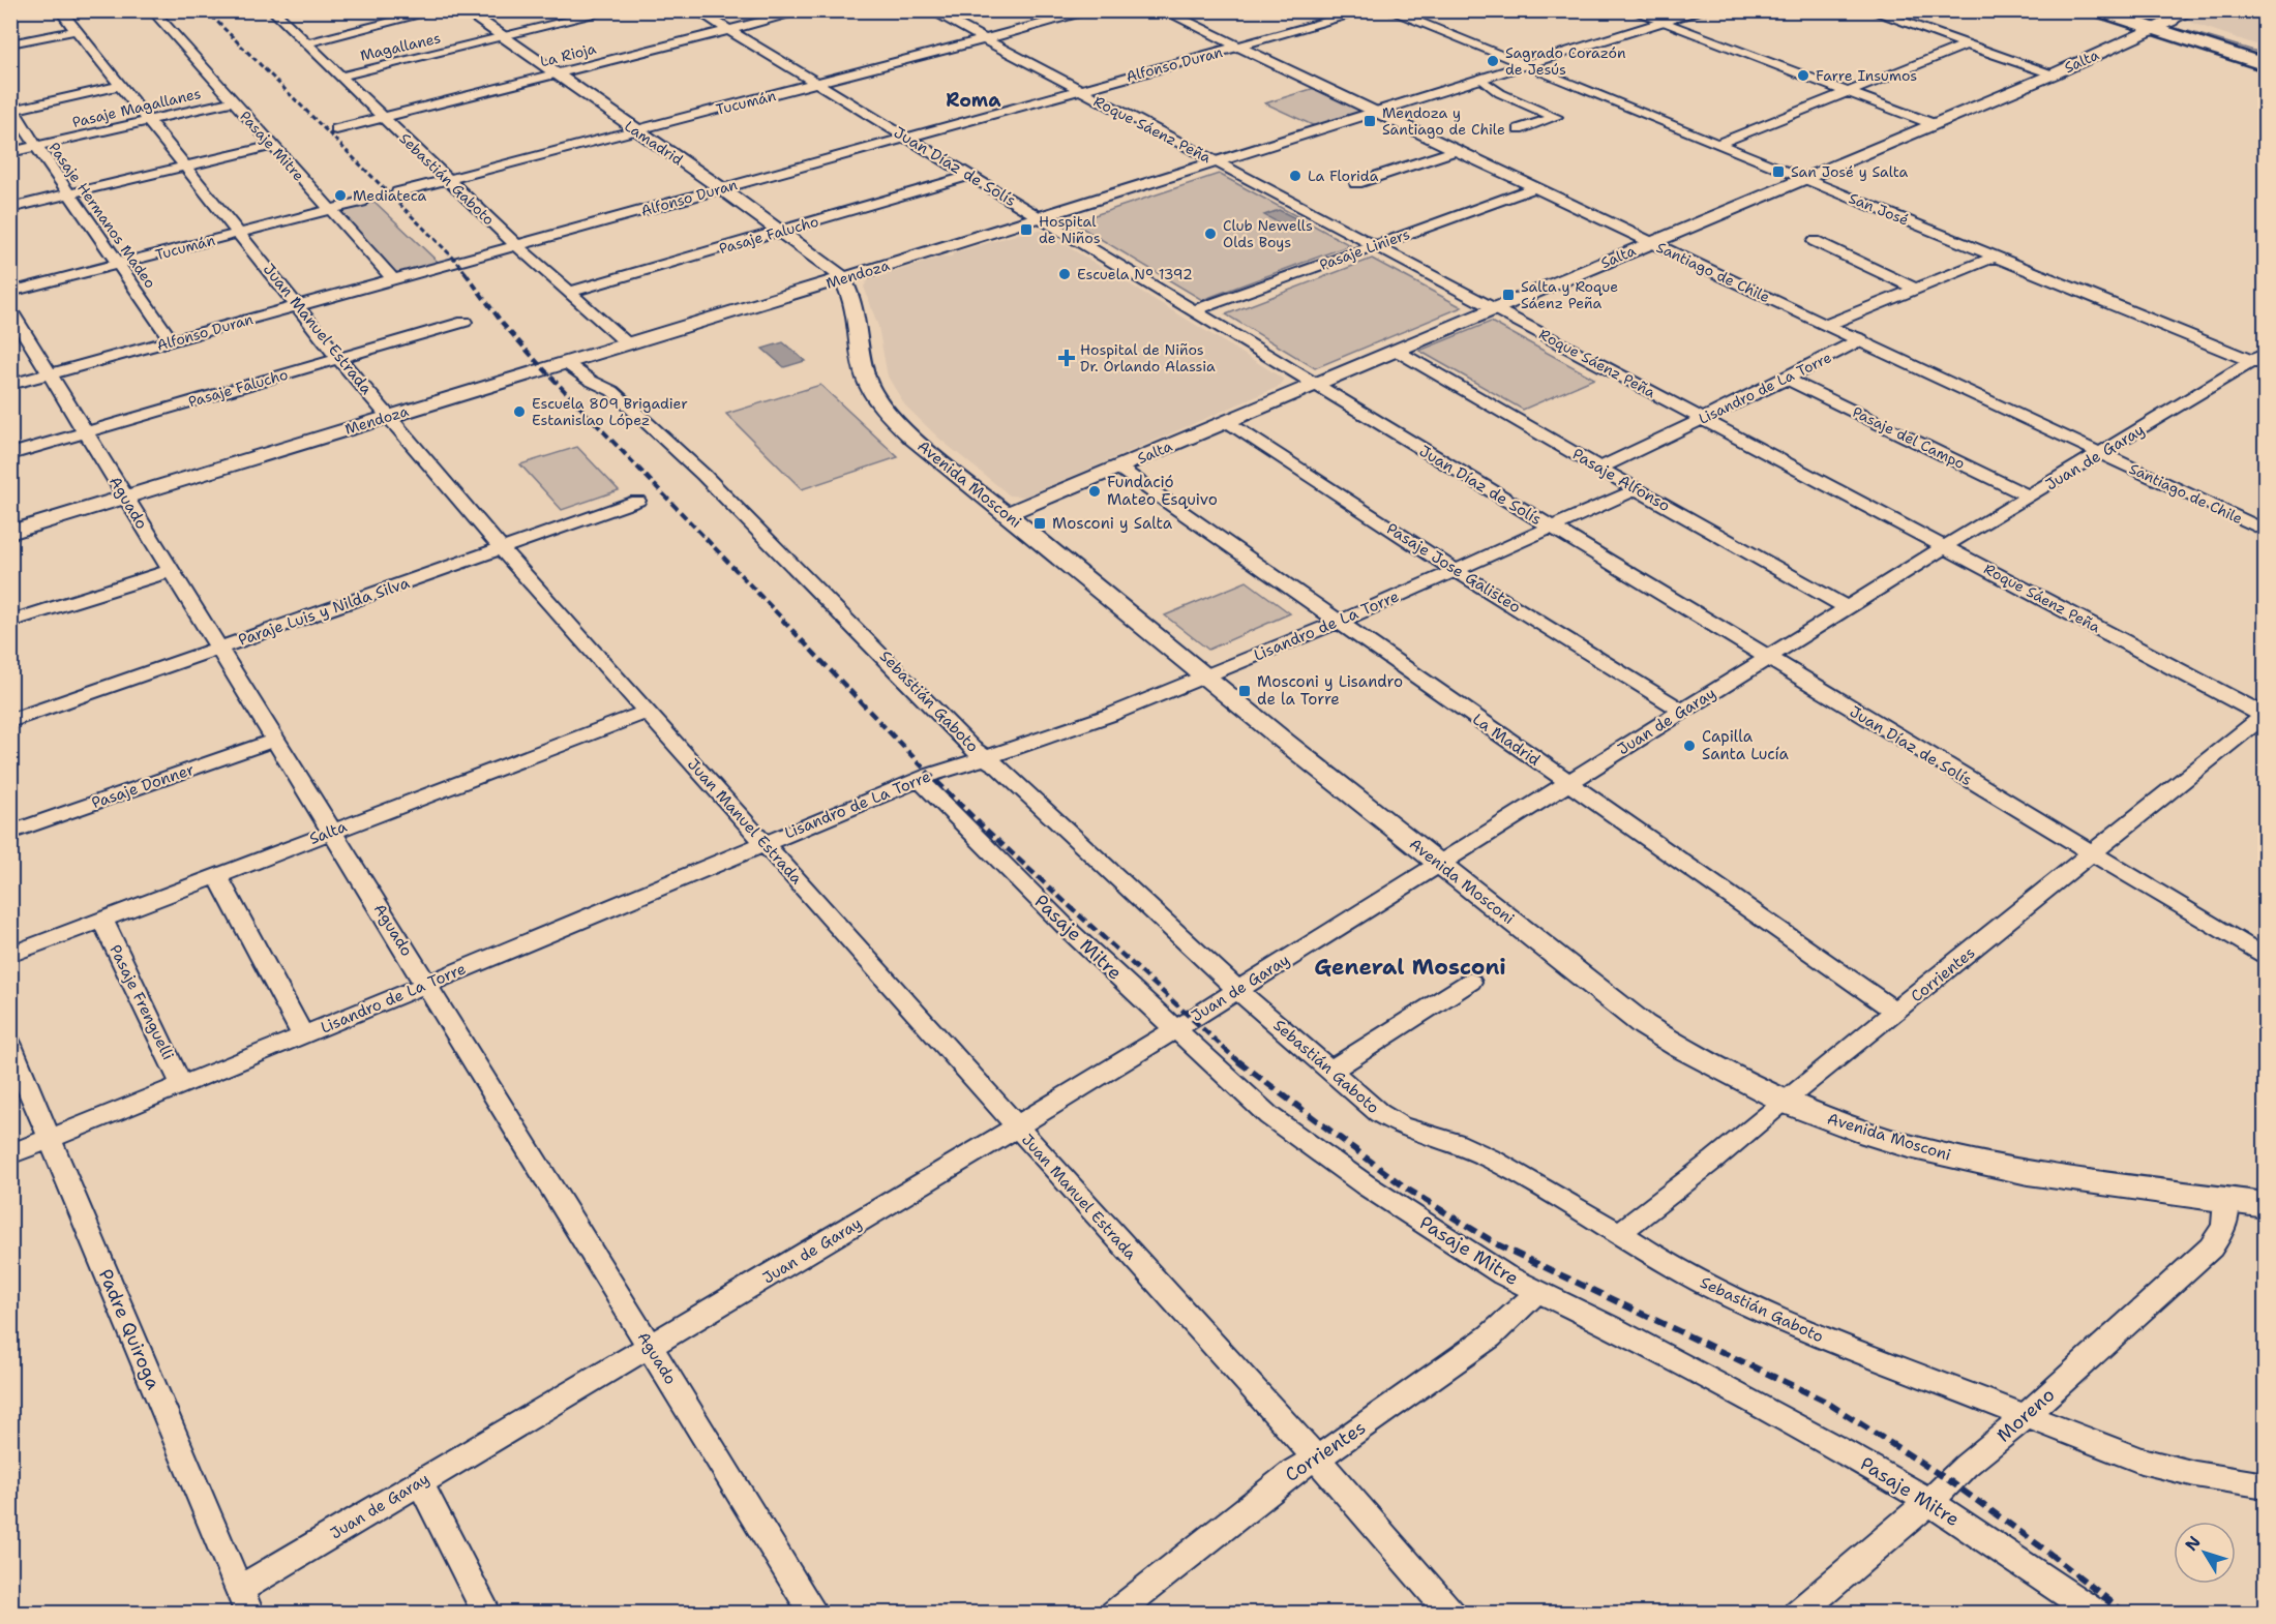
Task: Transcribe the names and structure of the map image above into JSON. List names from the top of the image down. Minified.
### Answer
{"streets":{"street":["Magallanes","La Rioja","Salta","Alfonso Duran","Tucumán","Pasaje Magallanes","Roque Sáenz Peña","Lamadrid","Pasaje Mitre","Juan Díaz de Solís","Sebastián Gaboto","San José","Pasaje Hermanos Madeo","Pasaje Falucho","Pasaje Liniers","Santiago de Chile","Mendoza","Juan Manuel Estrada","Lisandro de La Torre","Pasaje del Campo","Juan de Garay","Pasaje Alfonso","Avenida Mosconi","Aguado","Pasaje Jose Galisteo","Paraje Luis y Nilda Silva","La Madrid","Pasaje Donner","Corrientes","Pasaje Frenguelli","Padre Quiroga","Moreno"]},"crossings":[["Magallanes","Lamadrid"],["Magallanes","Sebastián Gaboto"],["La Rioja","Lamadrid"],["La Rioja","Juan Díaz de Solís"],["La Rioja","Sebastián Gaboto"],["Salta","Roque Sáenz Peña"],["Salta","Juan Díaz de Solís"],["Salta","San José"],["Salta","Santiago de Chile"],["Salta","Juan Manuel Estrada"],["Salta","Pasaje Alfonso"],["Salta","Avenida Mosconi"],["Salta","Aguado"],["Salta","Pasaje Jose Galisteo"],["Salta","La Madrid"],["Salta","Pasaje Frenguelli"],["Alfonso Duran","Roque Sáenz Peña"],["Alfonso Duran","Lamadrid"],["Alfonso Duran","Pasaje Mitre"],["Alfonso Duran","Juan Díaz de Solís"],["Alfonso Duran","Sebastián Gaboto"],["Alfonso Duran","Pasaje Hermanos Madeo"],["Alfonso Duran","Santiago de Chile"],["Alfonso Duran","Juan Manuel Estrada"],["Alfonso Duran","Aguado"],["Tucumán","Roque Sáenz Peña"],["Tucumán","Lamadrid"],["Tucumán","Pasaje Mitre"],["Tucumán","Juan Díaz de Solís"],["Tucumán","Sebastián Gaboto"],["Tucumán","Pasaje Hermanos Madeo"],["Tucumán","Juan Manuel Estrada"],["Pasaje Magallanes","Pasaje Mitre"],["Pasaje Magallanes","Pasaje Hermanos Madeo"],["Pasaje Magallanes","Juan Manuel Estrada"],["Roque Sáenz Peña","Pasaje Liniers"],["Roque Sáenz Peña","Mendoza"],["Roque Sáenz Peña","Lisandro de La Torre"],["Roque Sáenz Peña","Juan de Garay"],["Roque Sáenz Peña","Corrientes"],["Lamadrid","Pasaje Falucho"],["Lamadrid","Mendoza"],["Lamadrid","Avenida Mosconi"],["Pasaje Mitre","Lisandro de La Torre"],["Pasaje Mitre","Juan de Garay"],["Pasaje Mitre","Corrientes"],["Pasaje Mitre","Moreno"],["Juan Díaz de Solís","Pasaje Falucho"],["Juan Díaz de Solís","Pasaje Liniers"],["Juan Díaz de Solís","Mendoza"],["Juan Díaz de Solís","Lisandro de La Torre"],["Juan Díaz de Solís","Juan de Garay"],["Juan Díaz de Solís","Corrientes"],["Sebastián Gaboto","Pasaje Falucho"],["Sebastián Gaboto","Mendoza"],["Sebastián Gaboto","Lisandro de La Torre"],["Sebastián Gaboto","Juan de Garay"],["Sebastián Gaboto","Corrientes"],["Sebastián Gaboto","Moreno"],["San José","Mendoza"],["San José","Juan de Garay"],["Pasaje Falucho","Juan Manuel Estrada"],["Pasaje Falucho","Aguado"],["Pasaje Liniers","Santiago de Chile"],["Santiago de Chile","Mendoza"],["Santiago de Chile","Lisandro de La Torre"],["Santiago de Chile","Juan de Garay"],["Mendoza","Juan Manuel Estrada"],["Mendoza","Avenida Mosconi"],["Mendoza","Aguado"],["Juan Manuel Estrada","Lisandro de La Torre"],["Juan Manuel Estrada","Juan de Garay"],["Juan Manuel Estrada","Paraje Luis y Nilda Silva"],["Juan Manuel Estrada","Corrientes"],["Lisandro de La Torre","Pasaje del Campo"],["Lisandro de La Torre","Pasaje Alfonso"],["Lisandro de La Torre","Avenida Mosconi"],["Lisandro de La Torre","Aguado"],["Lisandro de La Torre","Pasaje Jose Galisteo"],["Lisandro de La Torre","La Madrid"],["Lisandro de La Torre","Pasaje Frenguelli"],["Lisandro de La Torre","Padre Quiroga"],["Pasaje del Campo","Juan de Garay"],["Juan de Garay","Pasaje Alfonso"],["Juan de Garay","Avenida Mosconi"],["Juan de Garay","Aguado"],["Juan de Garay","Pasaje Jose Galisteo"],["Juan de Garay","La Madrid"],["Juan de Garay","Padre Quiroga"],["Avenida Mosconi","Corrientes"],["Avenida Mosconi","Moreno"],["Aguado","Paraje Luis y Nilda Silva"],["Aguado","Pasaje Donner"],["La Madrid","Corrientes"]],"districts":["Roma","General Mosconi"],"places":{"other":["Sagrado Corazón de Jesús","Farre Insumos","La Florida","Mediateca","Club Newells Olds Boys","Escuela N° 1392","Escuela 809 Brigadier Estanislao López","Fundació Mateo Esquivo","Capilla Santa Lucía"],"transit":["Mendoza y Santiago de Chile","San José y Salta","Hospital de Niños","Salta y Roque Sáenz Peña","Mosconi y Salta","Mosconi y Lisandro de la Torre"],"health":["Hospital de Niños Dr. Orlando Alassia"]},"north":"top left"}
